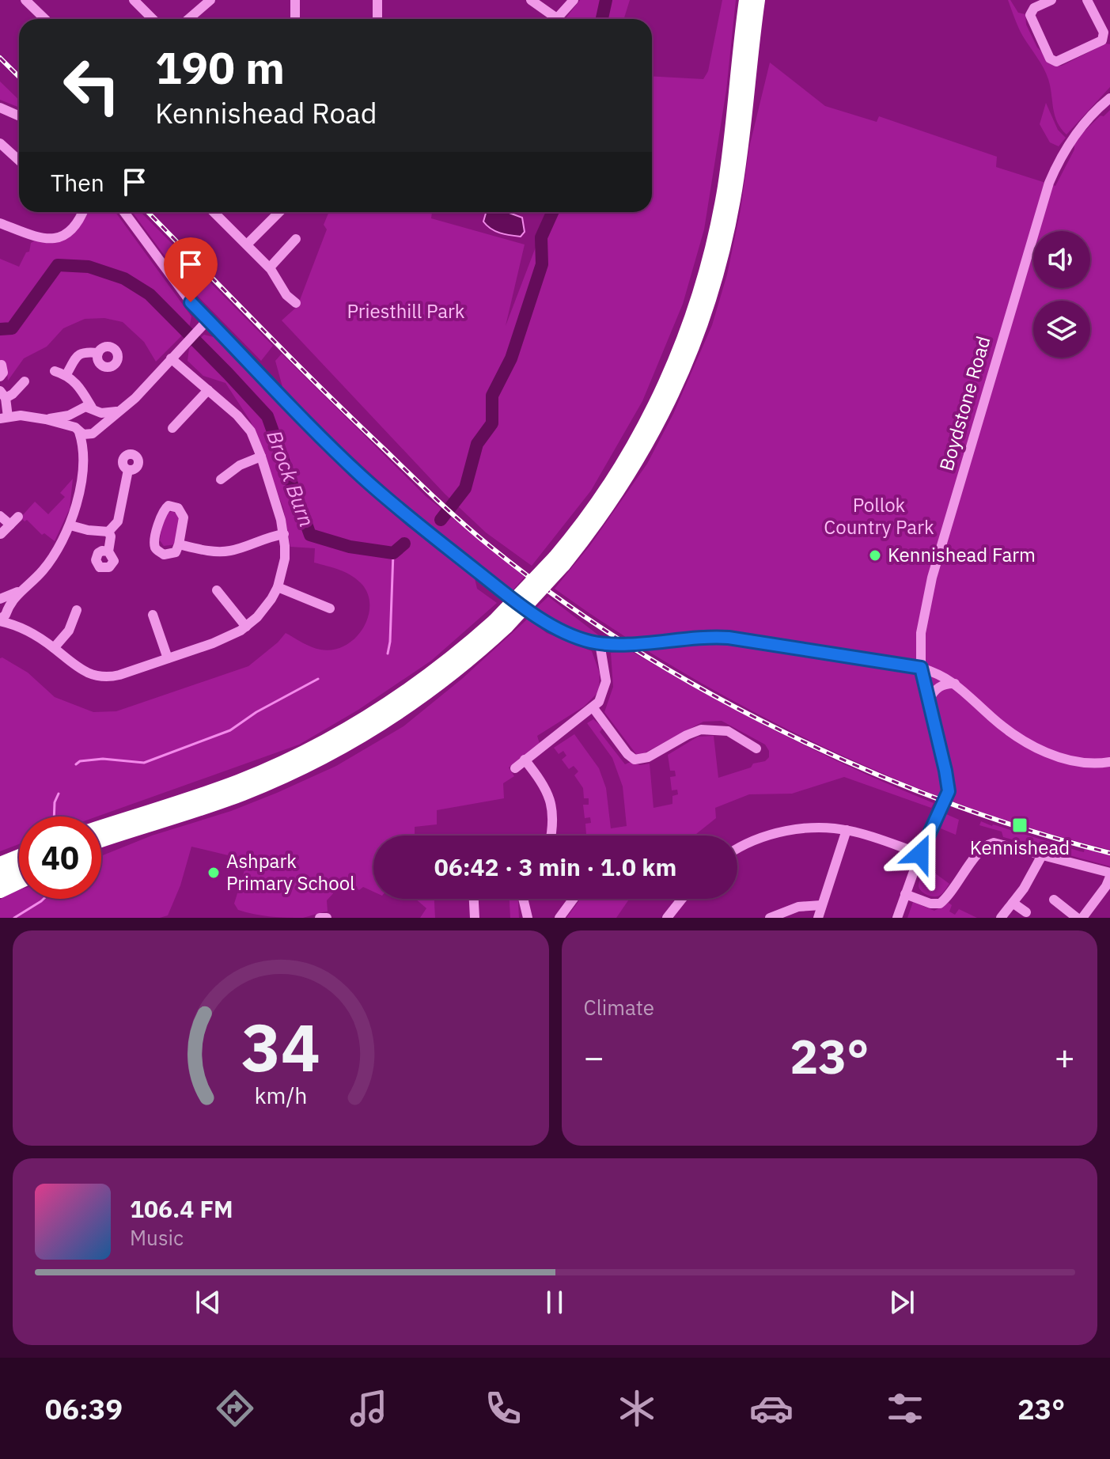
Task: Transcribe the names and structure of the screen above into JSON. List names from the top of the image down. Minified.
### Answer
{"streets":{"street":["Boydstone Road"]},"water":["Brock Burn"],"parks":["Priesthill Park","Pollok Country Park"],"places":{"other":["Kennishead Farm","Ashpark Primary School"],"transit":["Kennishead"]},"page":{"turn":["190 m","Kennishead Road"],"then":"Then","limit":"40","trip":"06:42 · 3 min · 1.0 km","tile":"Climate","heat":["−","23°","+"],"song":["106.4 FM","Music"],"tabs":["06:39","23°"],"gauge":["34","km/h"]}}
